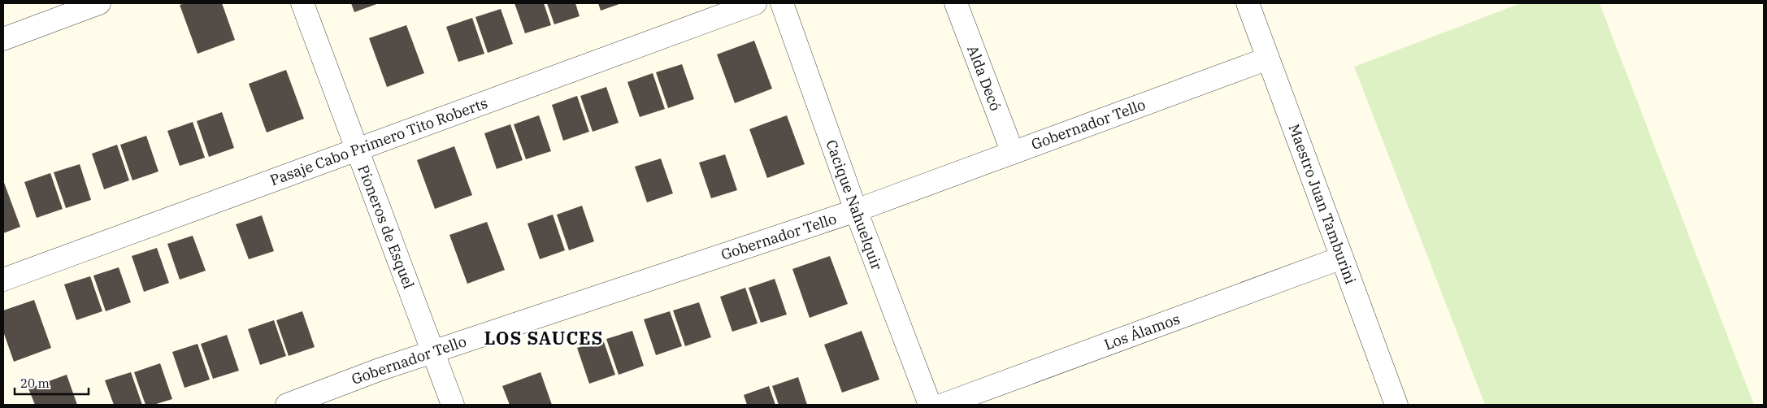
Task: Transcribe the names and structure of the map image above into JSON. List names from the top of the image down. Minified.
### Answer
{"streets":{"street":["Alda Decó","Gobernador Tello","Pasaje Cabo Primero Tito Roberts","Maestro Juan Tamburini","Cacique Nahuelquir","Pioneros de Esquel","Los Álamos"]},"crossings":[["Alda Decó","Gobernador Tello"],["Gobernador Tello","Maestro Juan Tamburini"],["Gobernador Tello","Cacique Nahuelquir"],["Gobernador Tello","Pioneros de Esquel"],["Pasaje Cabo Primero Tito Roberts","Pioneros de Esquel"],["Maestro Juan Tamburini","Los Álamos"]],"districts":["LOS SAUCES"],"scale_bar":"20 m"}
